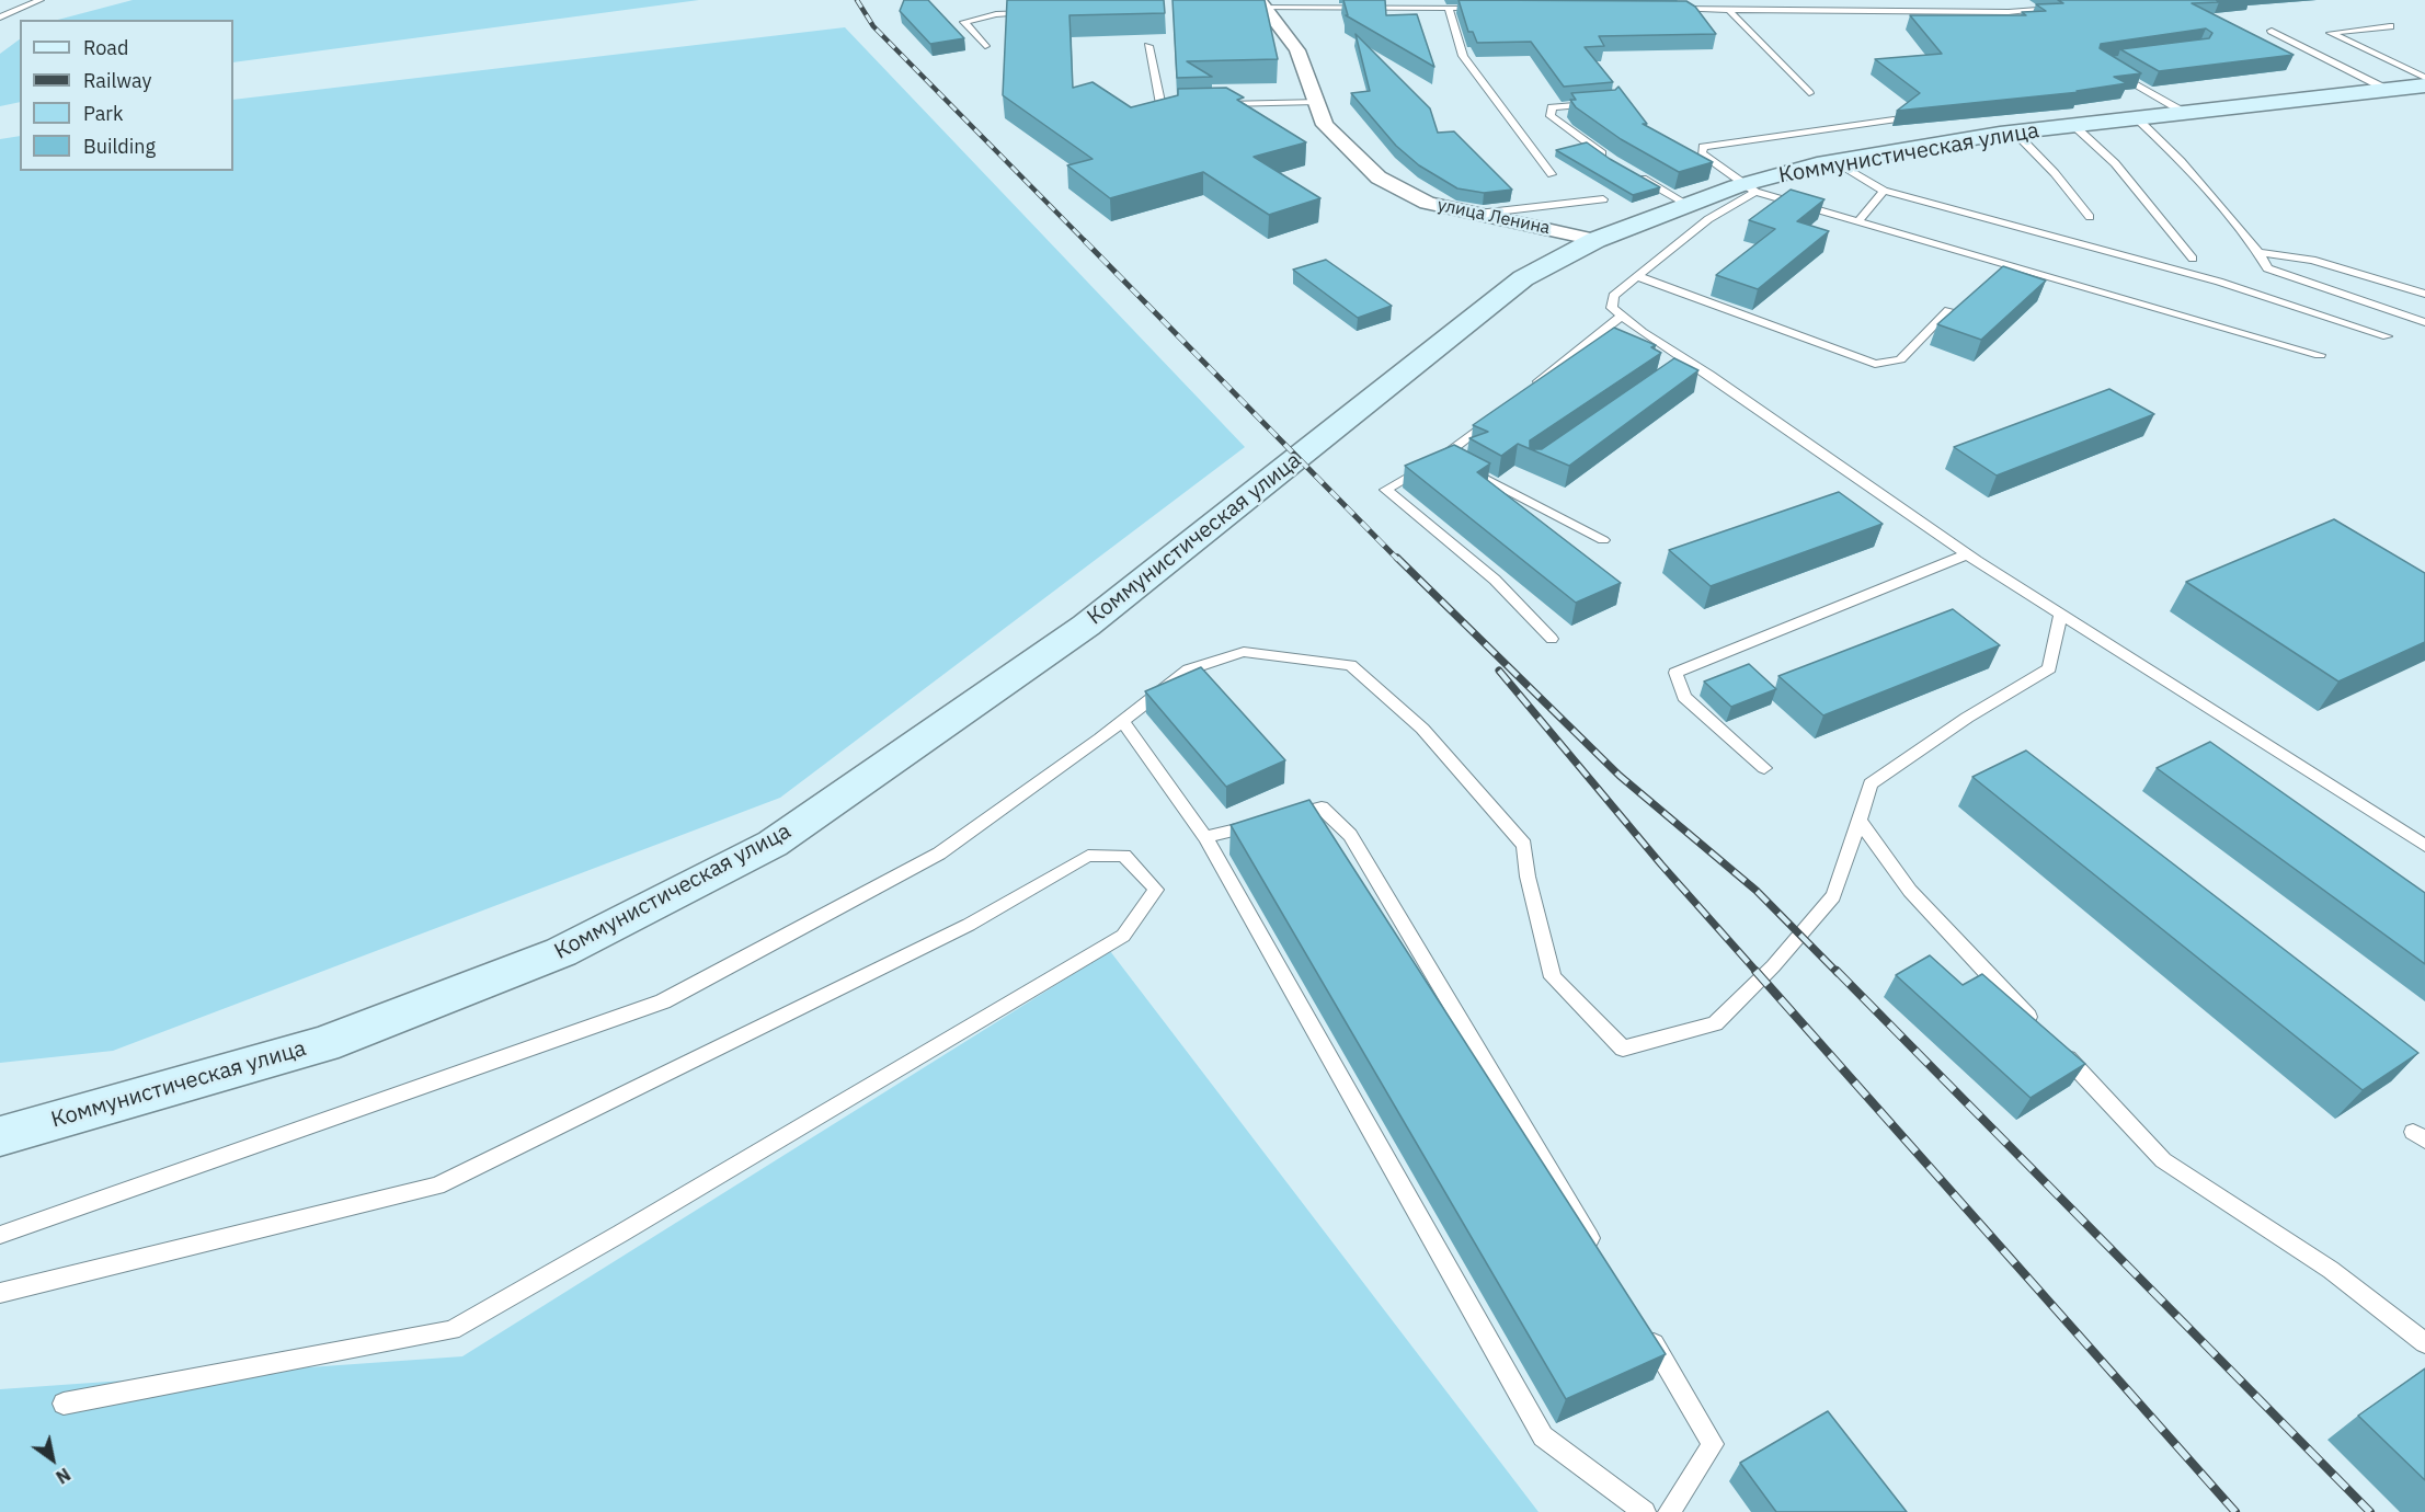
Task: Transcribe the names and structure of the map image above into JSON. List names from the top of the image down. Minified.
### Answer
{"streets":{"main road":["Коммунистическая улица"],"street":["улица Ленина"]},"crossings":[["Коммунистическая улица","улица Ленина"]],"legend":["Road","Railway","Park","Building"],"north":"bottom right"}
